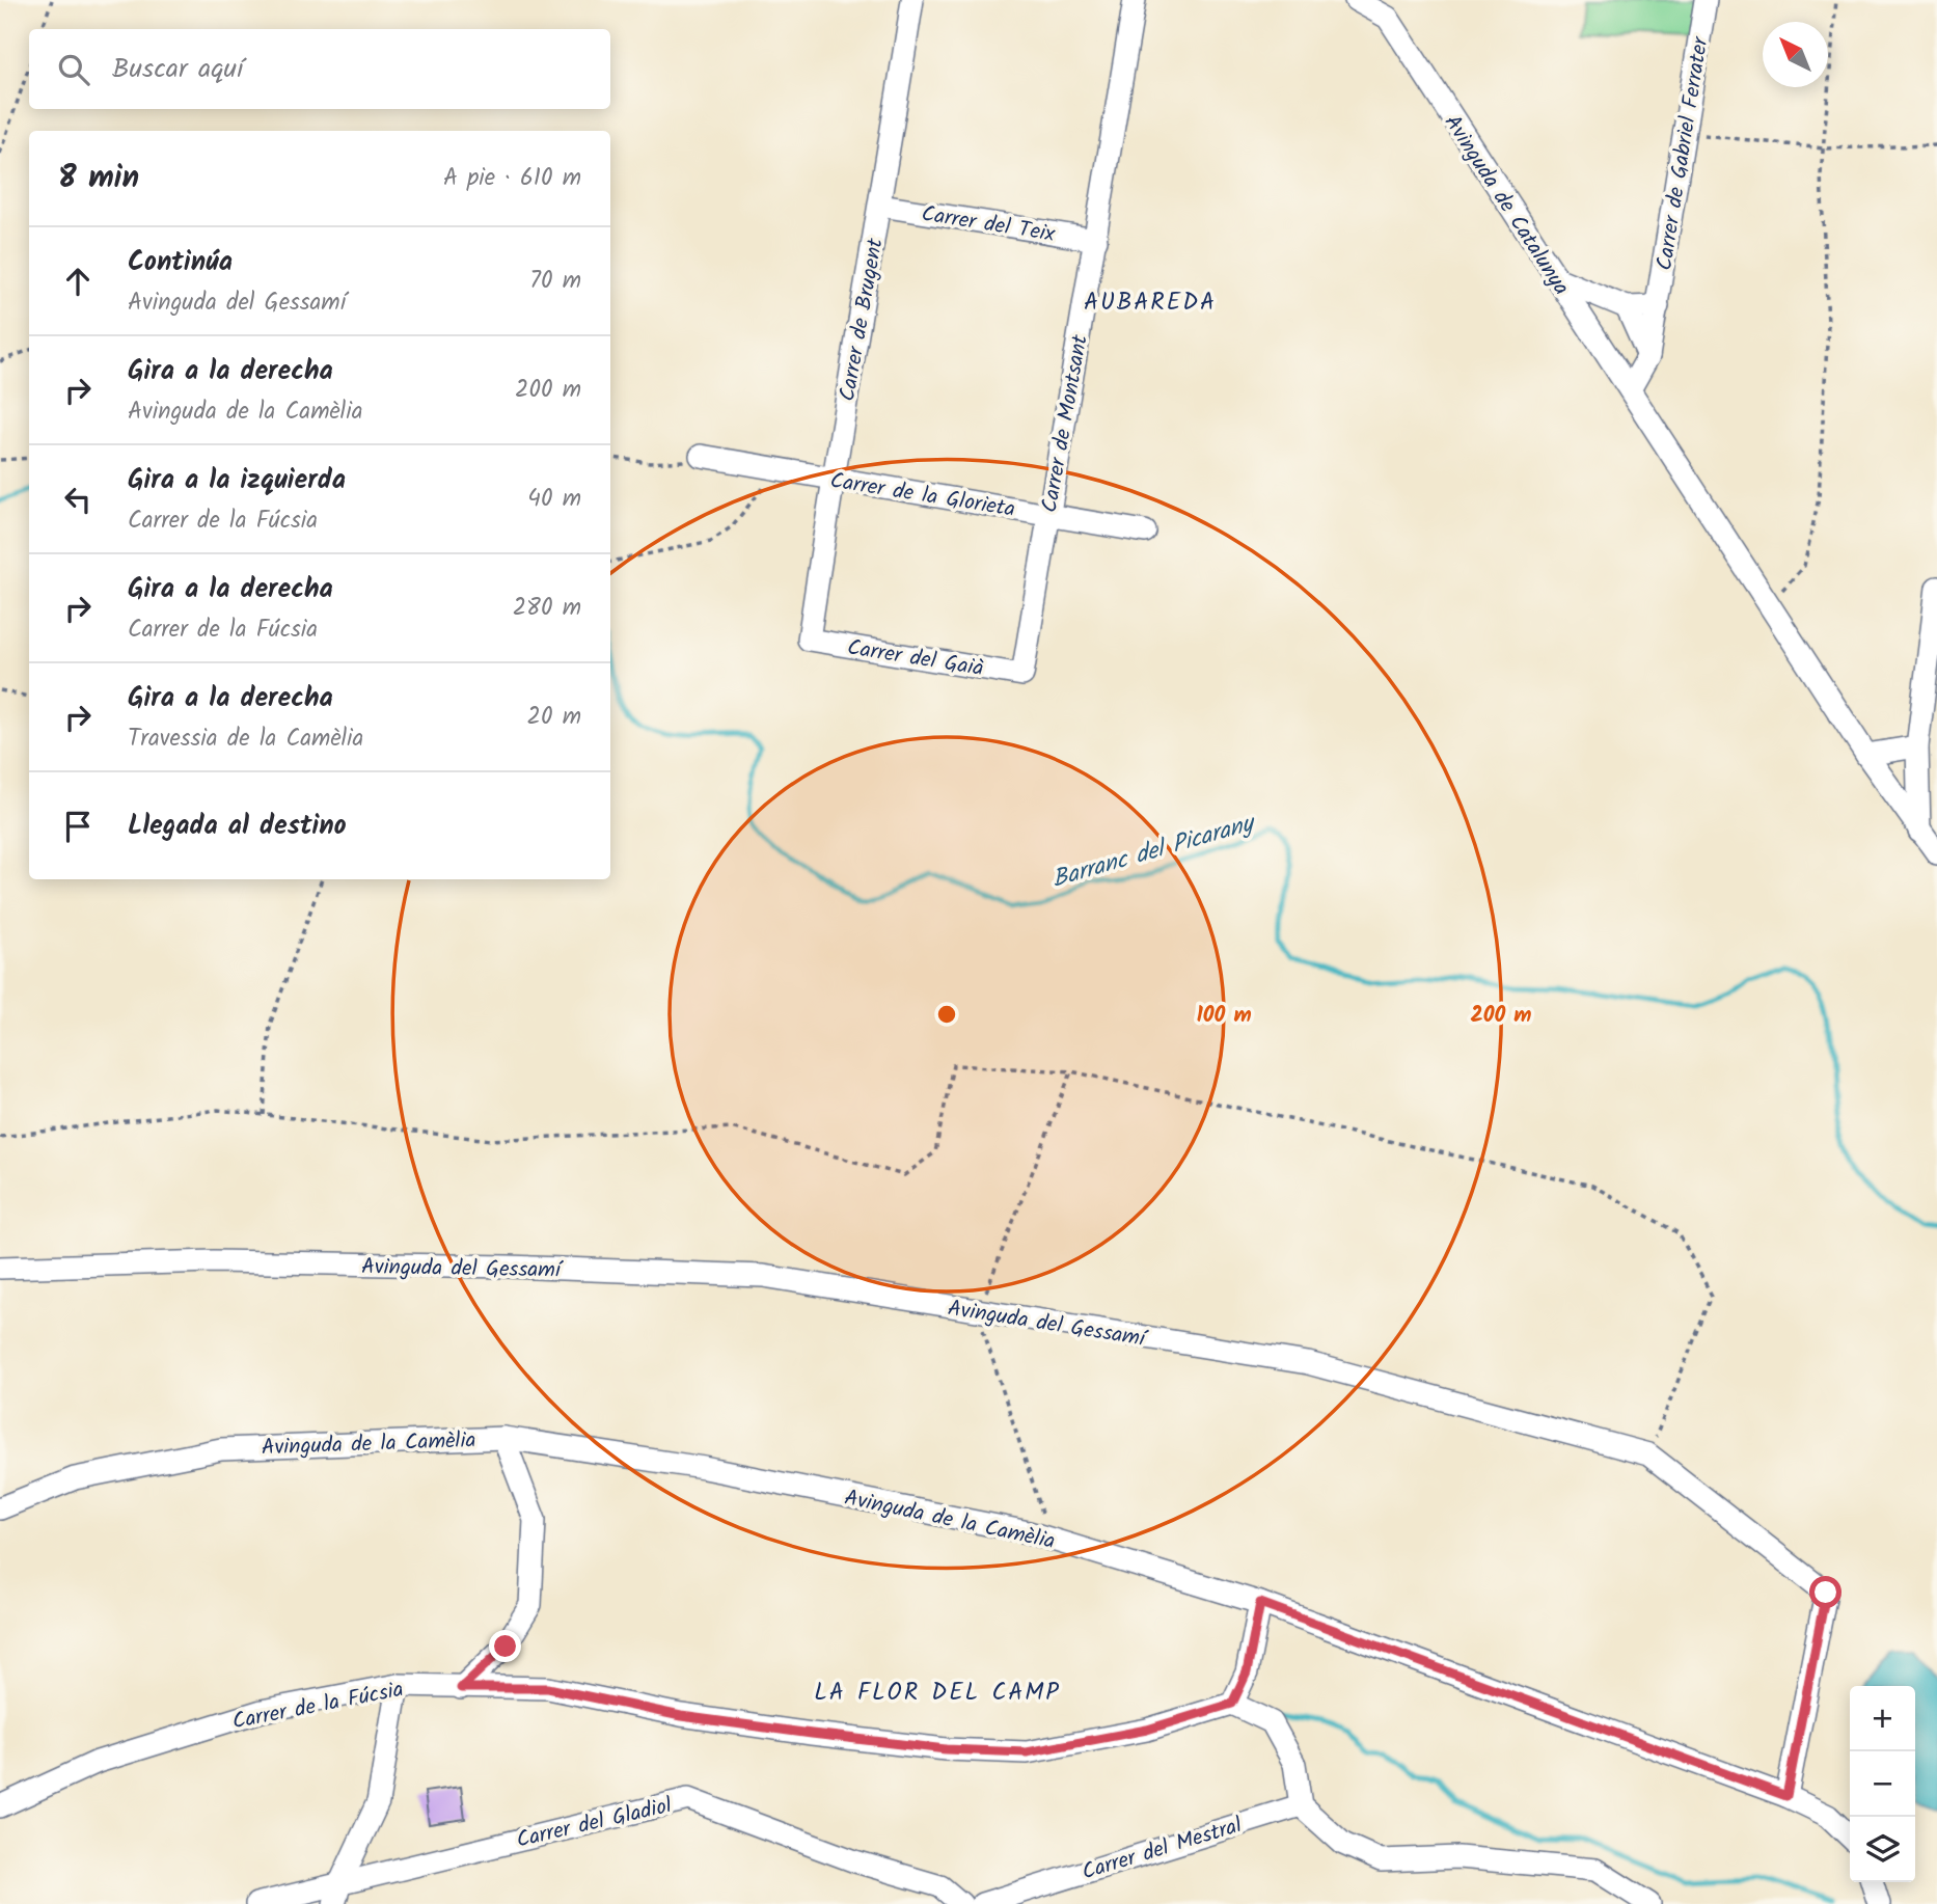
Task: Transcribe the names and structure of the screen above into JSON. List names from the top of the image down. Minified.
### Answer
{"streets":{"street":["Carrer de Gabriel Ferrater","Avinguda de Catalunya","Carrer del Teix","Carrer de Brugent","Carrer de Montsant","Carrer de la Glorieta","Carrer del Gaià","Avinguda del Gessamí","Avinguda de la Camèlia","Carrer de la Fúcsia","Carrer del Gladiol","Carrer del Mestral"]},"crossings":[["Carrer de Gabriel Ferrater","Avinguda de Catalunya"],["Carrer del Teix","Carrer de Brugent"],["Carrer del Teix","Carrer de Montsant"],["Carrer de Brugent","Carrer de la Glorieta"],["Carrer de Brugent","Carrer del Gaià"],["Carrer de Montsant","Carrer de la Glorieta"],["Carrer de Montsant","Carrer del Gaià"],["Avinguda del Gessamí","Avinguda de la Camèlia"]],"districts":["AUBAREDA","LA FLOR DEL CAMP"],"water":["Barranc del Picarany"],"north":"top left","page":{"search":"Buscar aquí","heading":["8 min","A pie · 610 m"],"list":[["Continúa","Avinguda del Gessamí","70 m"],["Gira a la derecha","Avinguda de la Camèlia","200 m"],["Gira a la izquierda","Carrer de la Fúcsia","40 m"],["Gira a la derecha","Carrer de la Fúcsia","280 m"],["Gira a la derecha","Travessia de la Camèlia","20 m"],"Llegada al destino"],"map_buttons":["+","−"]},"rings":["100 m","200 m"]}
